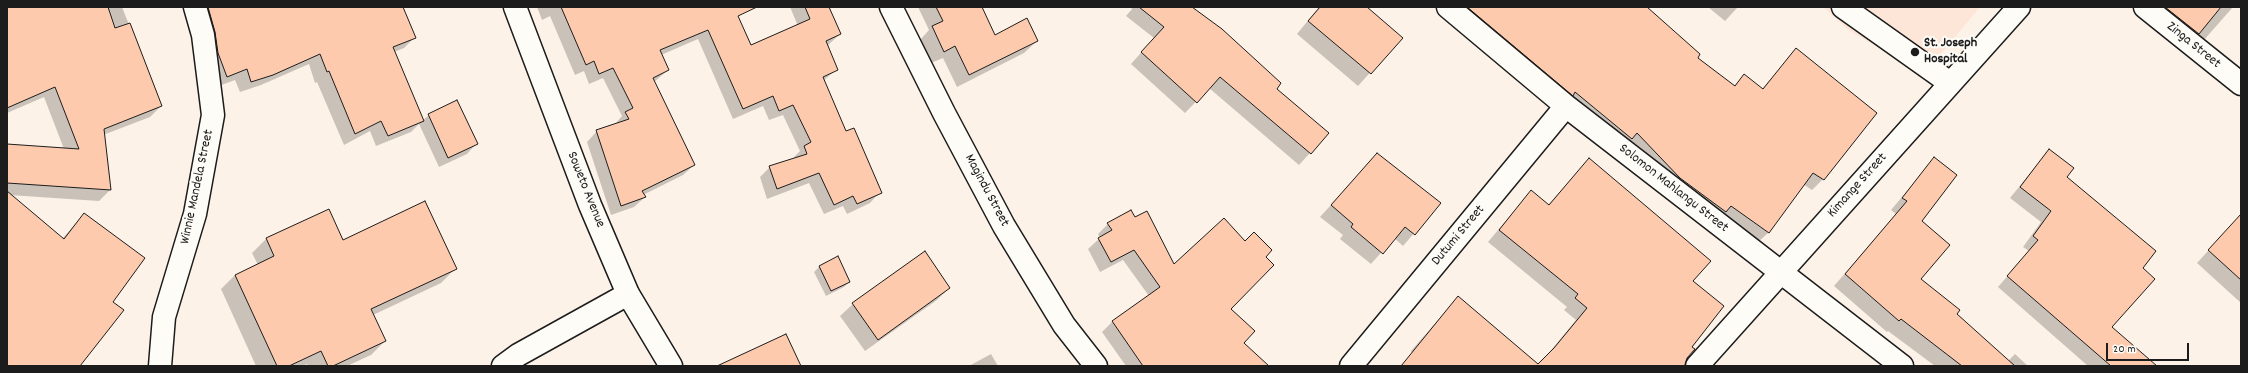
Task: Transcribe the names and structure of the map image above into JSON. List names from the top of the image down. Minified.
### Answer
{"streets":{"street":["Zinga Street","Kimange Street","Winnie Mandela Street","Solomon Mahlangu Street","Soweto Avenue","Magindu Street","Dutumi Street"]},"crossings":[["Kimange Street","Solomon Mahlangu Street"],["Solomon Mahlangu Street","Dutumi Street"]],"places":["St. Joseph Hospital"],"scale_bar":"20 m"}
